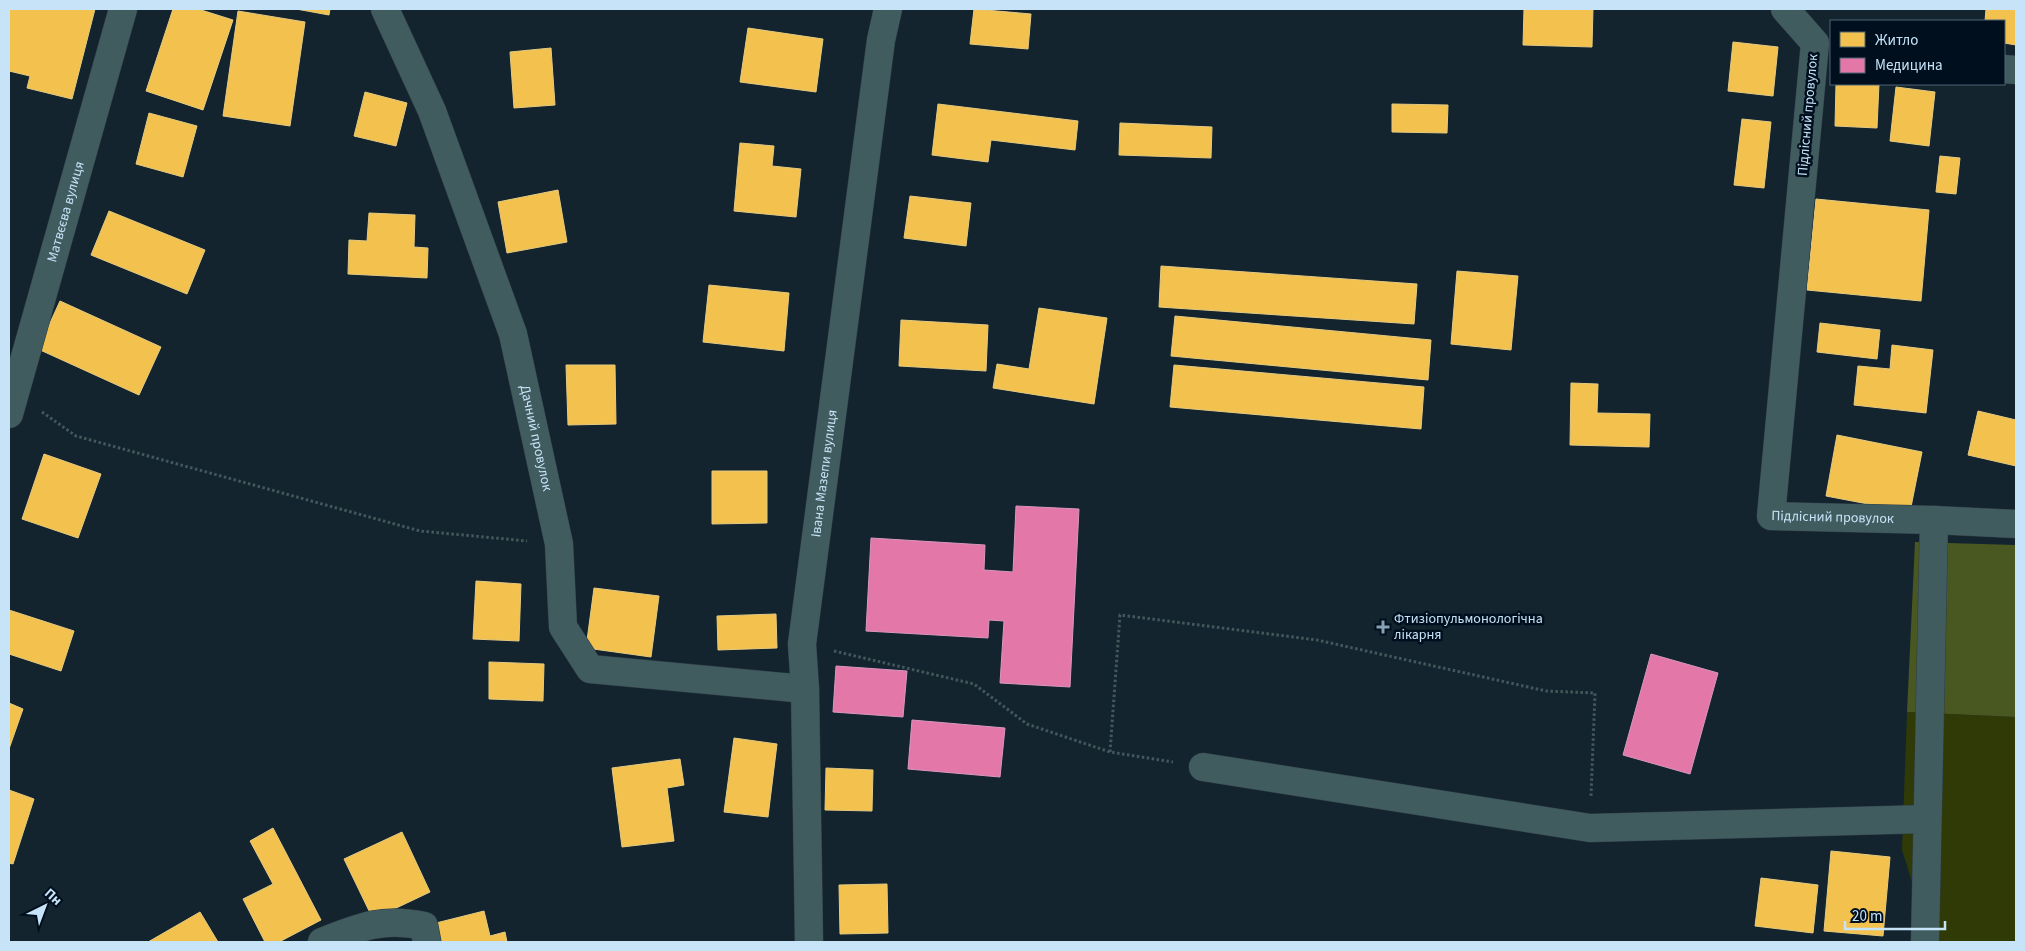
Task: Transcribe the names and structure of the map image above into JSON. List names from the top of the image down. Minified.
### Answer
{"streets":{"street":["Підлісний провулок","Матвєєва вулиця","Дачний провулок","Івана Мазепи вулиця"]},"crossings":[["Дачний провулок","Івана Мазепи вулиця"]],"places":{"health":["Фтизіопульмонологічна лікарня"]},"legend":["Житло","Медицина"],"scale_bar":"20 m","north":"top right"}
